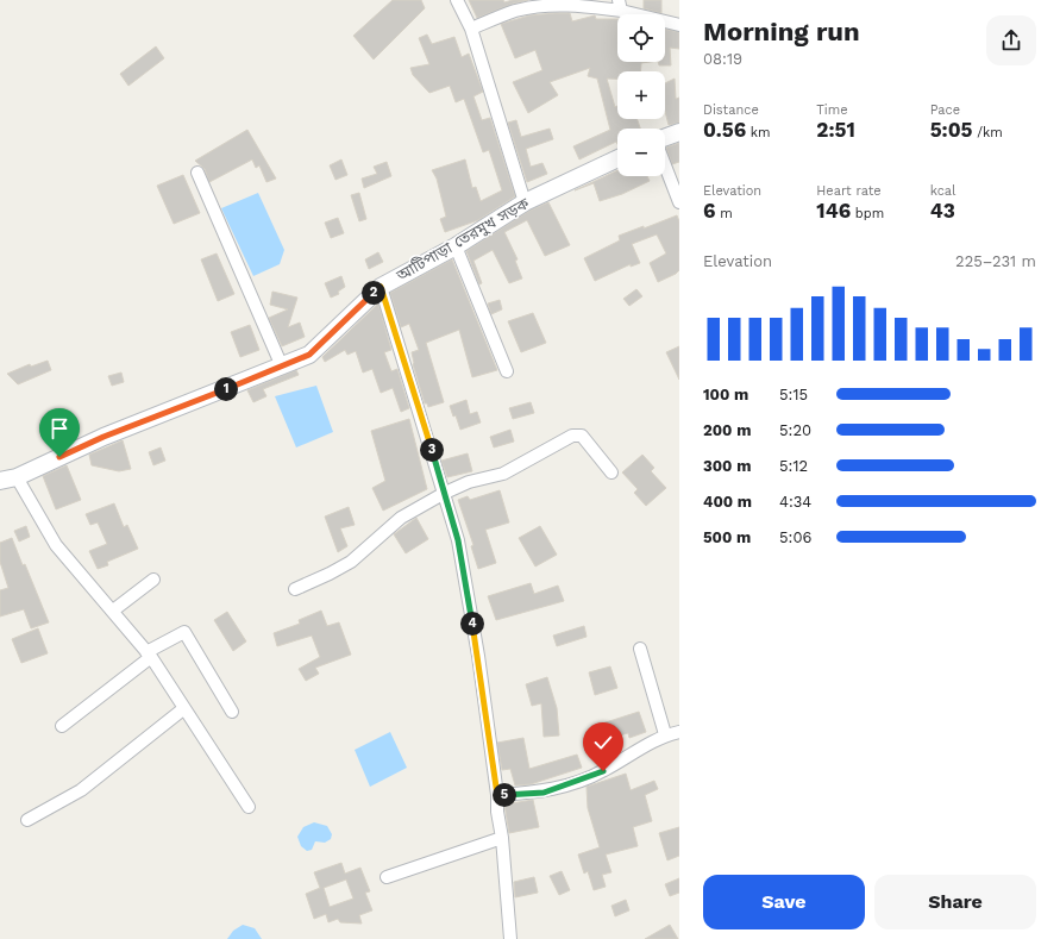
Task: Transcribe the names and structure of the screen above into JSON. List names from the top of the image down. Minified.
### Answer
{"streets":{"main road":["আটিপাড়া তেরমুখ সড়ক"]},"page":{"heading":["Morning run","08:19"],"map_buttons":["+","−"],"stats":[["Distance","0.56 km"],["Time","2:51"],["Pace","5:05 /km"],["Elevation","6 m"],["Heart rate","146 bpm"],["kcal","43"]],"chart":["Elevation","225–231 m"],"pins":["2","1","3","4","5"],"list":[{"name":"100 m","note":"5:15"},{"name":"200 m","note":"5:20"},{"name":"300 m","note":"5:12"},{"name":"400 m","note":"4:34"},{"name":"500 m","note":"5:06"}],"buttons":["Save","Share"]}}
